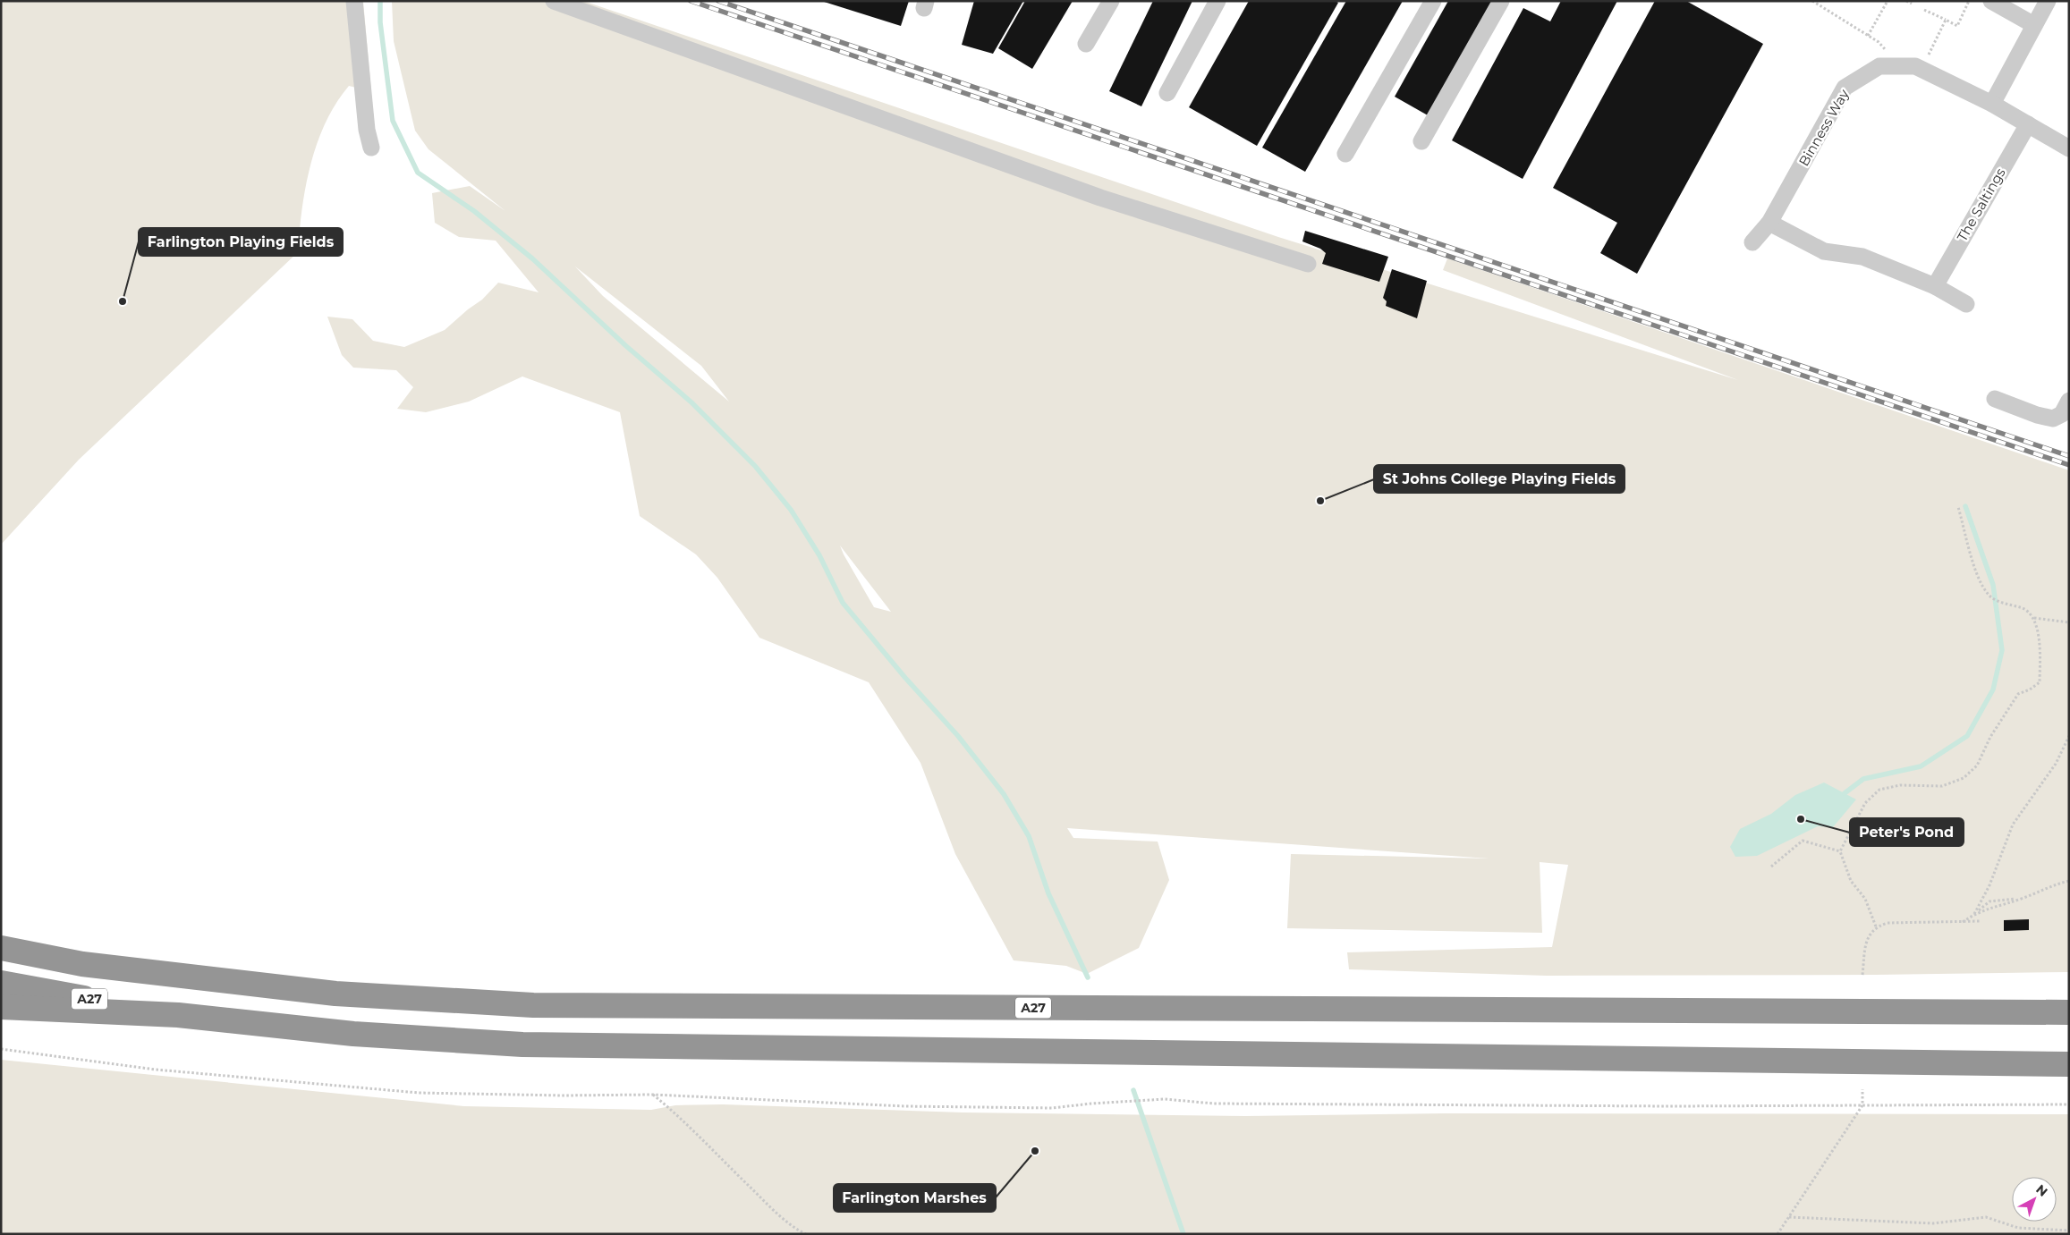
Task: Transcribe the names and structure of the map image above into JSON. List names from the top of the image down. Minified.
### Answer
{"streets":{"highway":["A27"],"street":["Binness Way","The Saltings"]},"crossings":[["Binness Way","The Saltings"]],"places":["Farlington Playing Fields","St Johns College Playing Fields","Peter's Pond","Farlington Marshes"],"north":"top right"}
